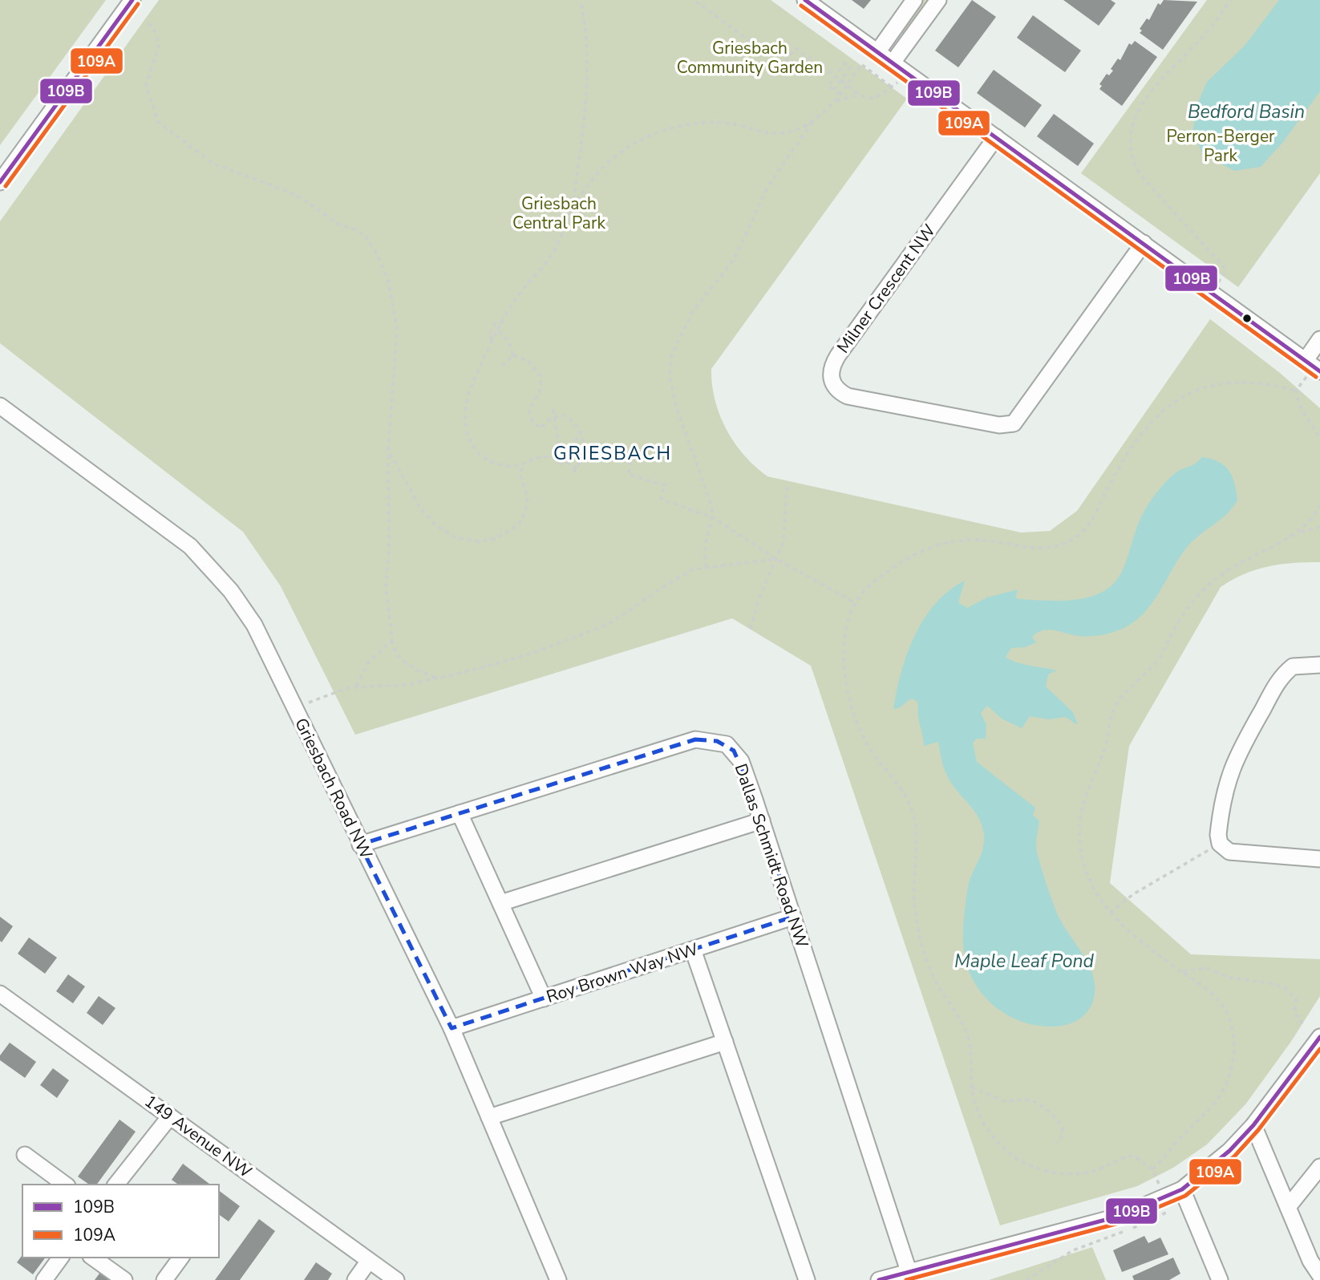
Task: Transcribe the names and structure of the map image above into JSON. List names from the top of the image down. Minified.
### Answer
{"streets":{"street":["Milner Crescent NW","Griesbach Road NW","Dallas Schmidt Road NW","Roy Brown Way NW","149 Avenue NW"]},"crossings":[["Griesbach Road NW","Dallas Schmidt Road NW"],["Griesbach Road NW","Roy Brown Way NW"],["Dallas Schmidt Road NW","Roy Brown Way NW"]],"districts":["GRIESBACH"],"water":["Bedford Basin","Maple Leaf Pond"],"parks":["Griesbach Community Garden","Perron-Berger Park","Griesbach Central Park"],"lines":["transit line 109B","transit line 109A"],"legend":["109B","109A"]}
